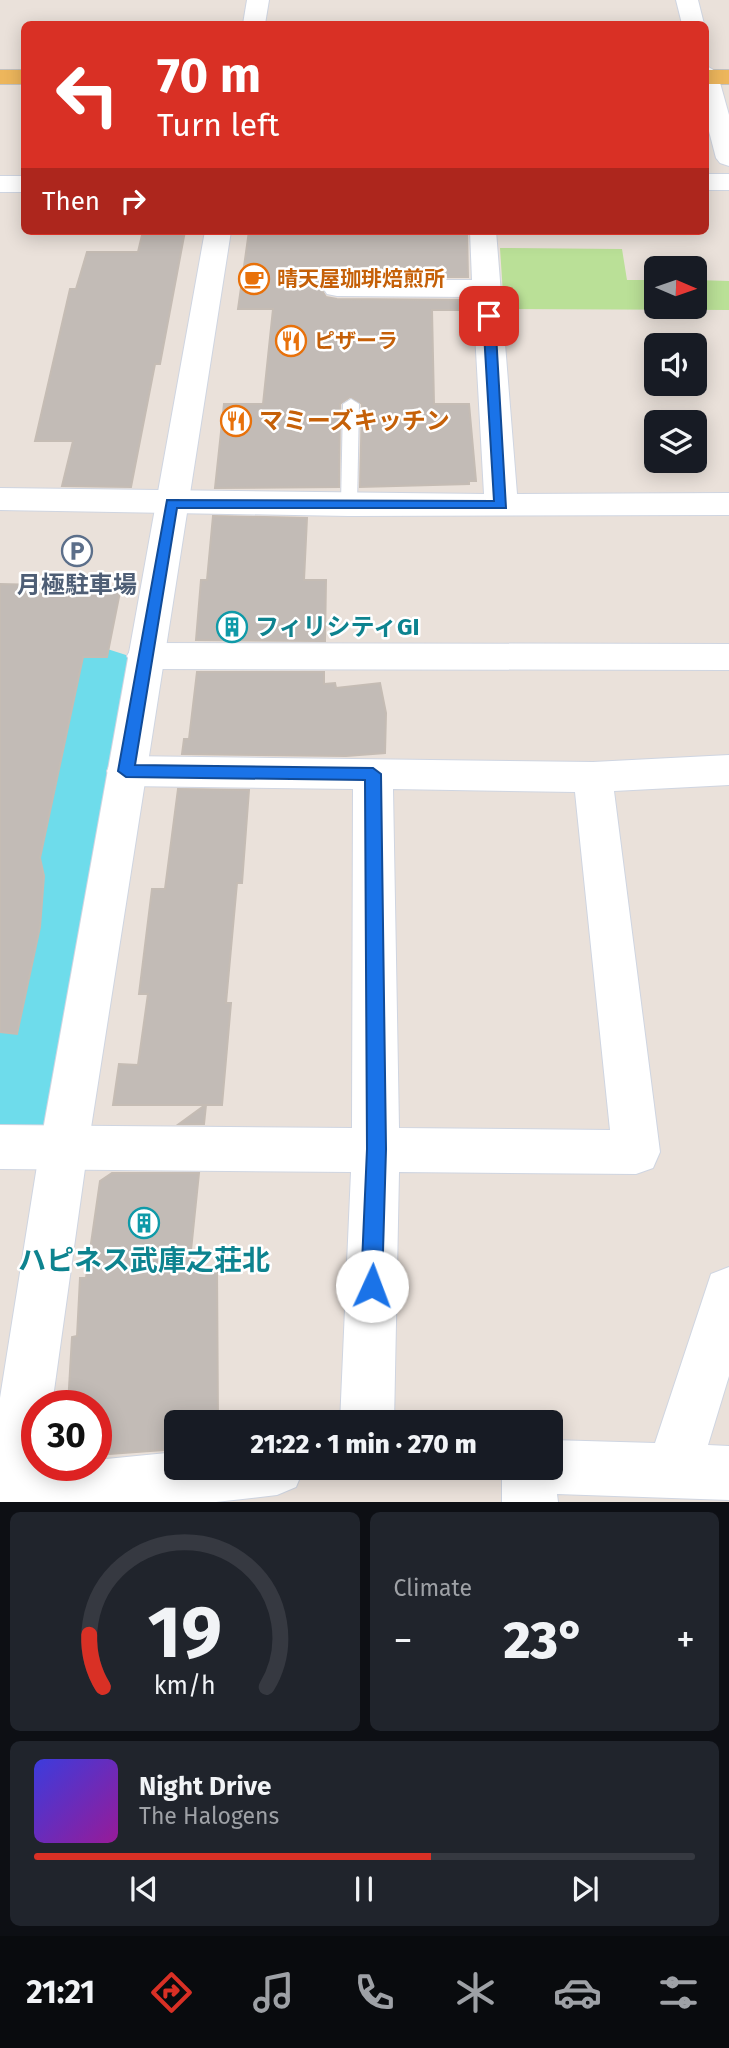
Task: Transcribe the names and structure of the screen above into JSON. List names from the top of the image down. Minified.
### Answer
{"places":{"cafe":["晴天屋珈琲焙煎所"],"restaurant":["ピザーラ","マミーズキッチン"],"parking":["月極駐車場"],"building":["フィリシティGI","ハピネス武庫之荘北"]},"north":"right","page":{"turn":["70 m","Turn left"],"then":"Then","limit":"30","trip":"21:22 · 1 min · 270 m","tile":"Climate","heat":["−","23°","+"],"song":["Night Drive","The Halogens"],"tabs":"21:21","gauge":["19","km/h"]}}
